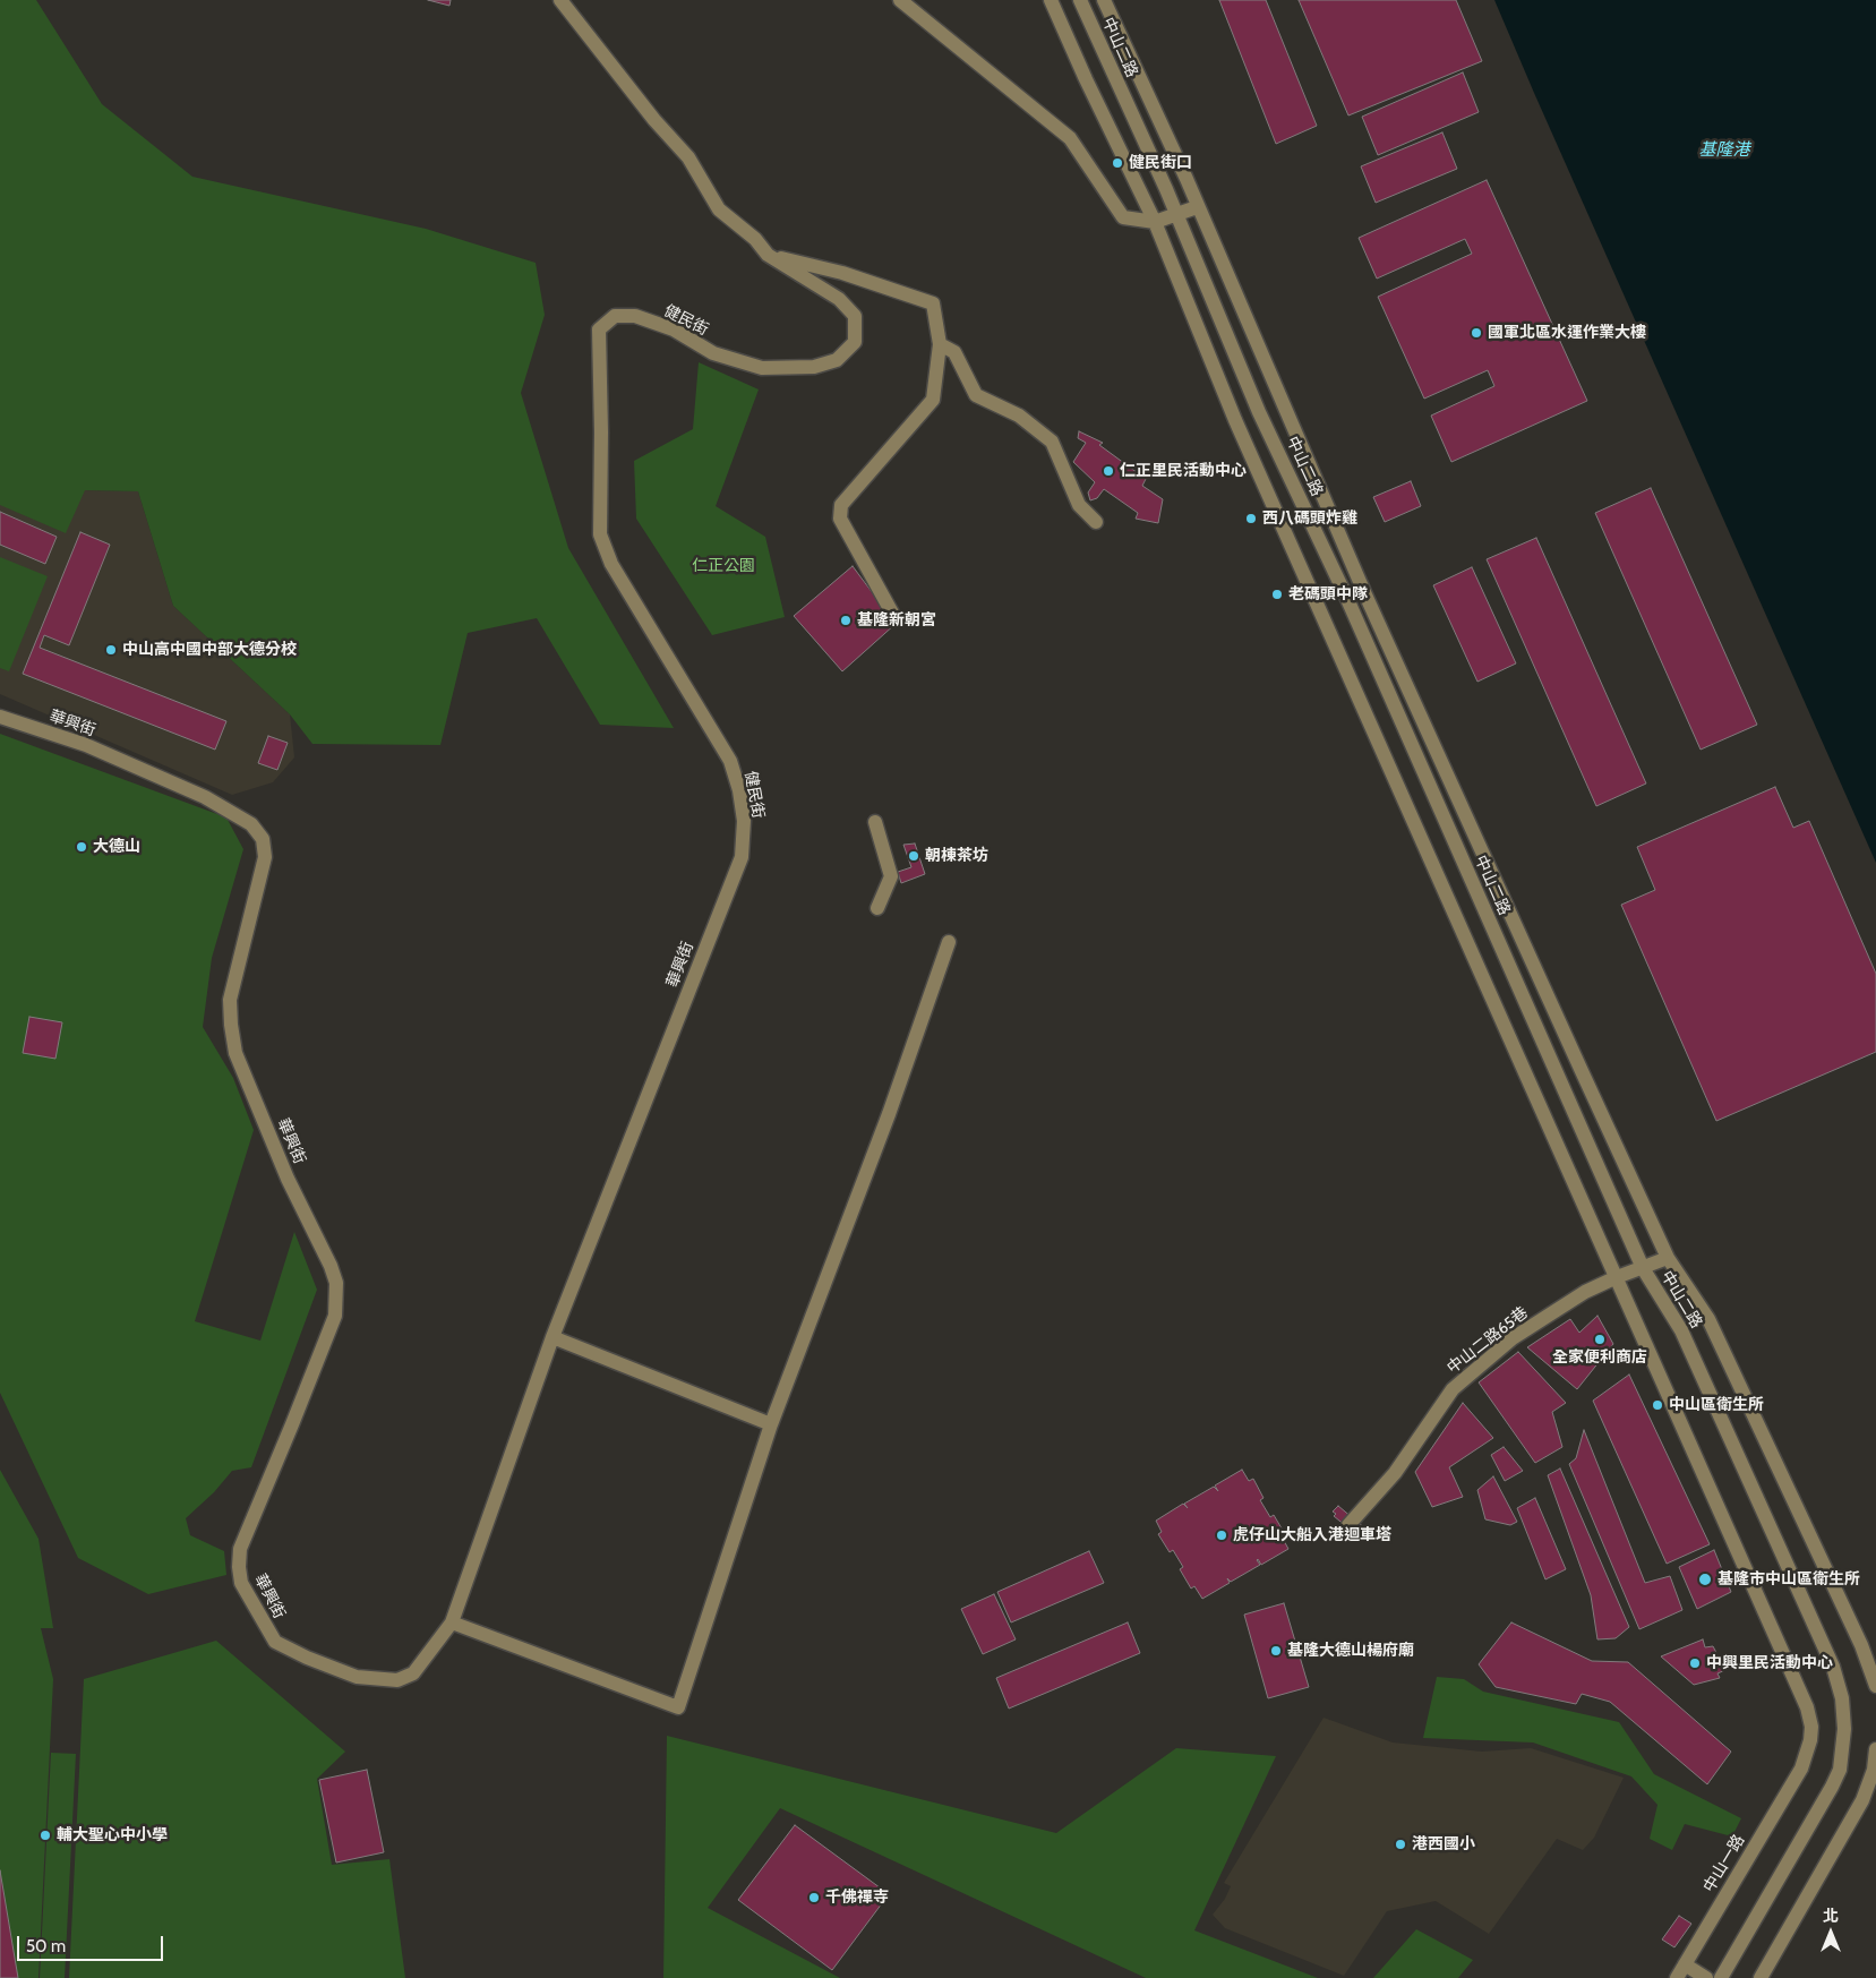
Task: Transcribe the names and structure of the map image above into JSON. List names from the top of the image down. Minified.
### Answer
{"streets":{"street":["中山二路","健民街","華興街","中山二路65巷","中山一路"]},"crossings":[["中山二路","中山二路65巷"],["健民街","華興街"],["中山二路65巷","中山一路"]],"water":["基隆港"],"parks":["仁正公園"],"places":["健民街口","國軍北區水運作業大樓","仁正里民活動中心","西八碼頭炸雞","老碼頭中隊","基隆新朝宮","中山高中國中部大德分校","大德山","朝棟茶坊","全家便利商店","中山區衛生所","虎仔山大船入港迴車塔","基隆市中山區衛生所","基隆大德山楊府廟","中興里民活動中心","輔大聖心中小學","港西國小","千佛禪寺"],"scale_bar":"50 m","north":"top"}
